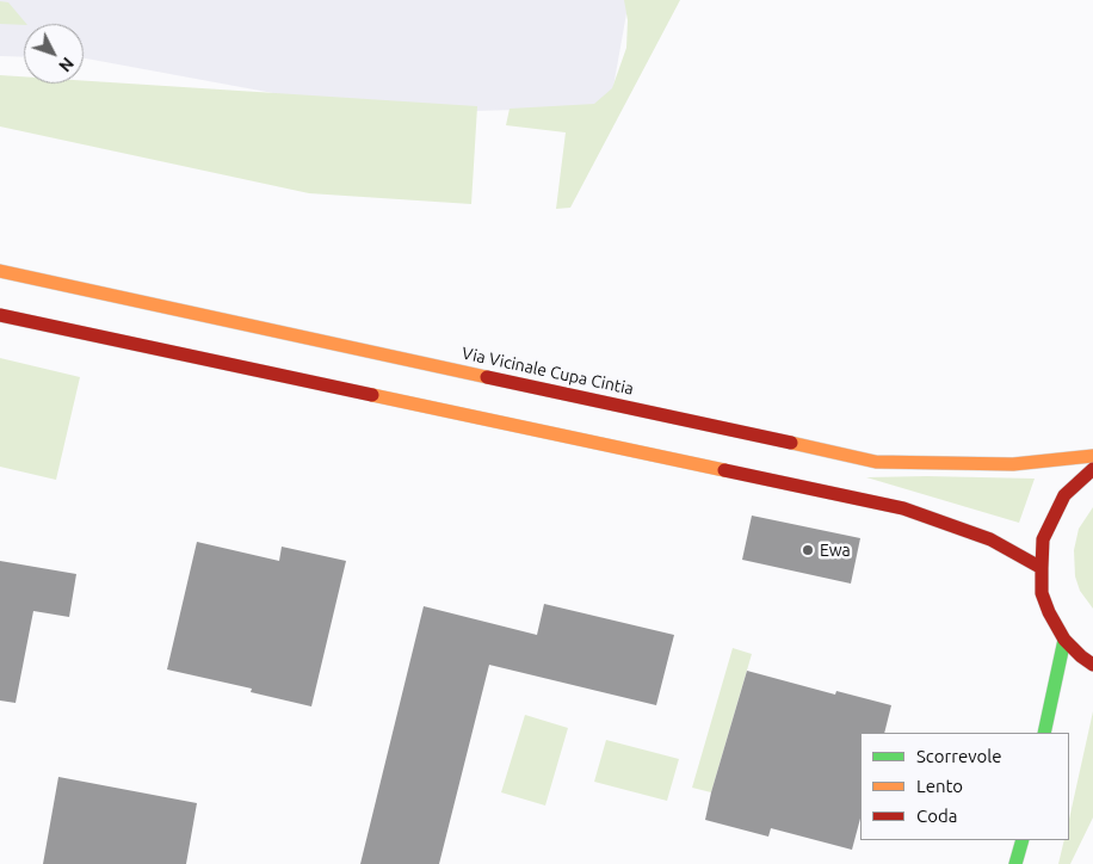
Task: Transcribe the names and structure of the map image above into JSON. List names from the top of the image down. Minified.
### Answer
{"streets":{"main road":["Via Vicinale Cupa Cintia"]},"places":["Ewa"],"legend":["Scorrevole","Lento","Coda"],"north":"bottom right"}
